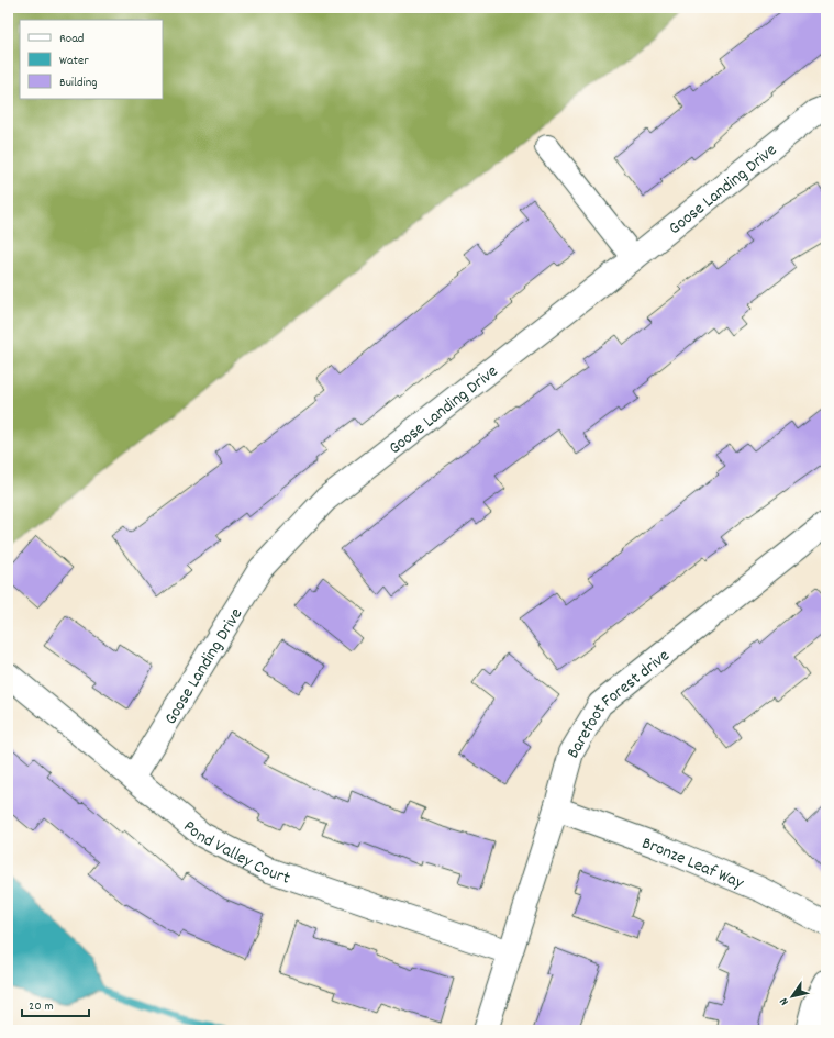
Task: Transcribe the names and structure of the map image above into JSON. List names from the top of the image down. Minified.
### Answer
{"streets":{"street":["Goose Landing Drive","Barefoot Forest drive","Pond Valley Court","Bronze Leaf Way"]},"crossings":[["Goose Landing Drive","Pond Valley Court"],["Barefoot Forest drive","Pond Valley Court"],["Barefoot Forest drive","Bronze Leaf Way"]],"legend":["Road","Water","Building"],"scale_bar":"20 m","north":"bottom left"}
